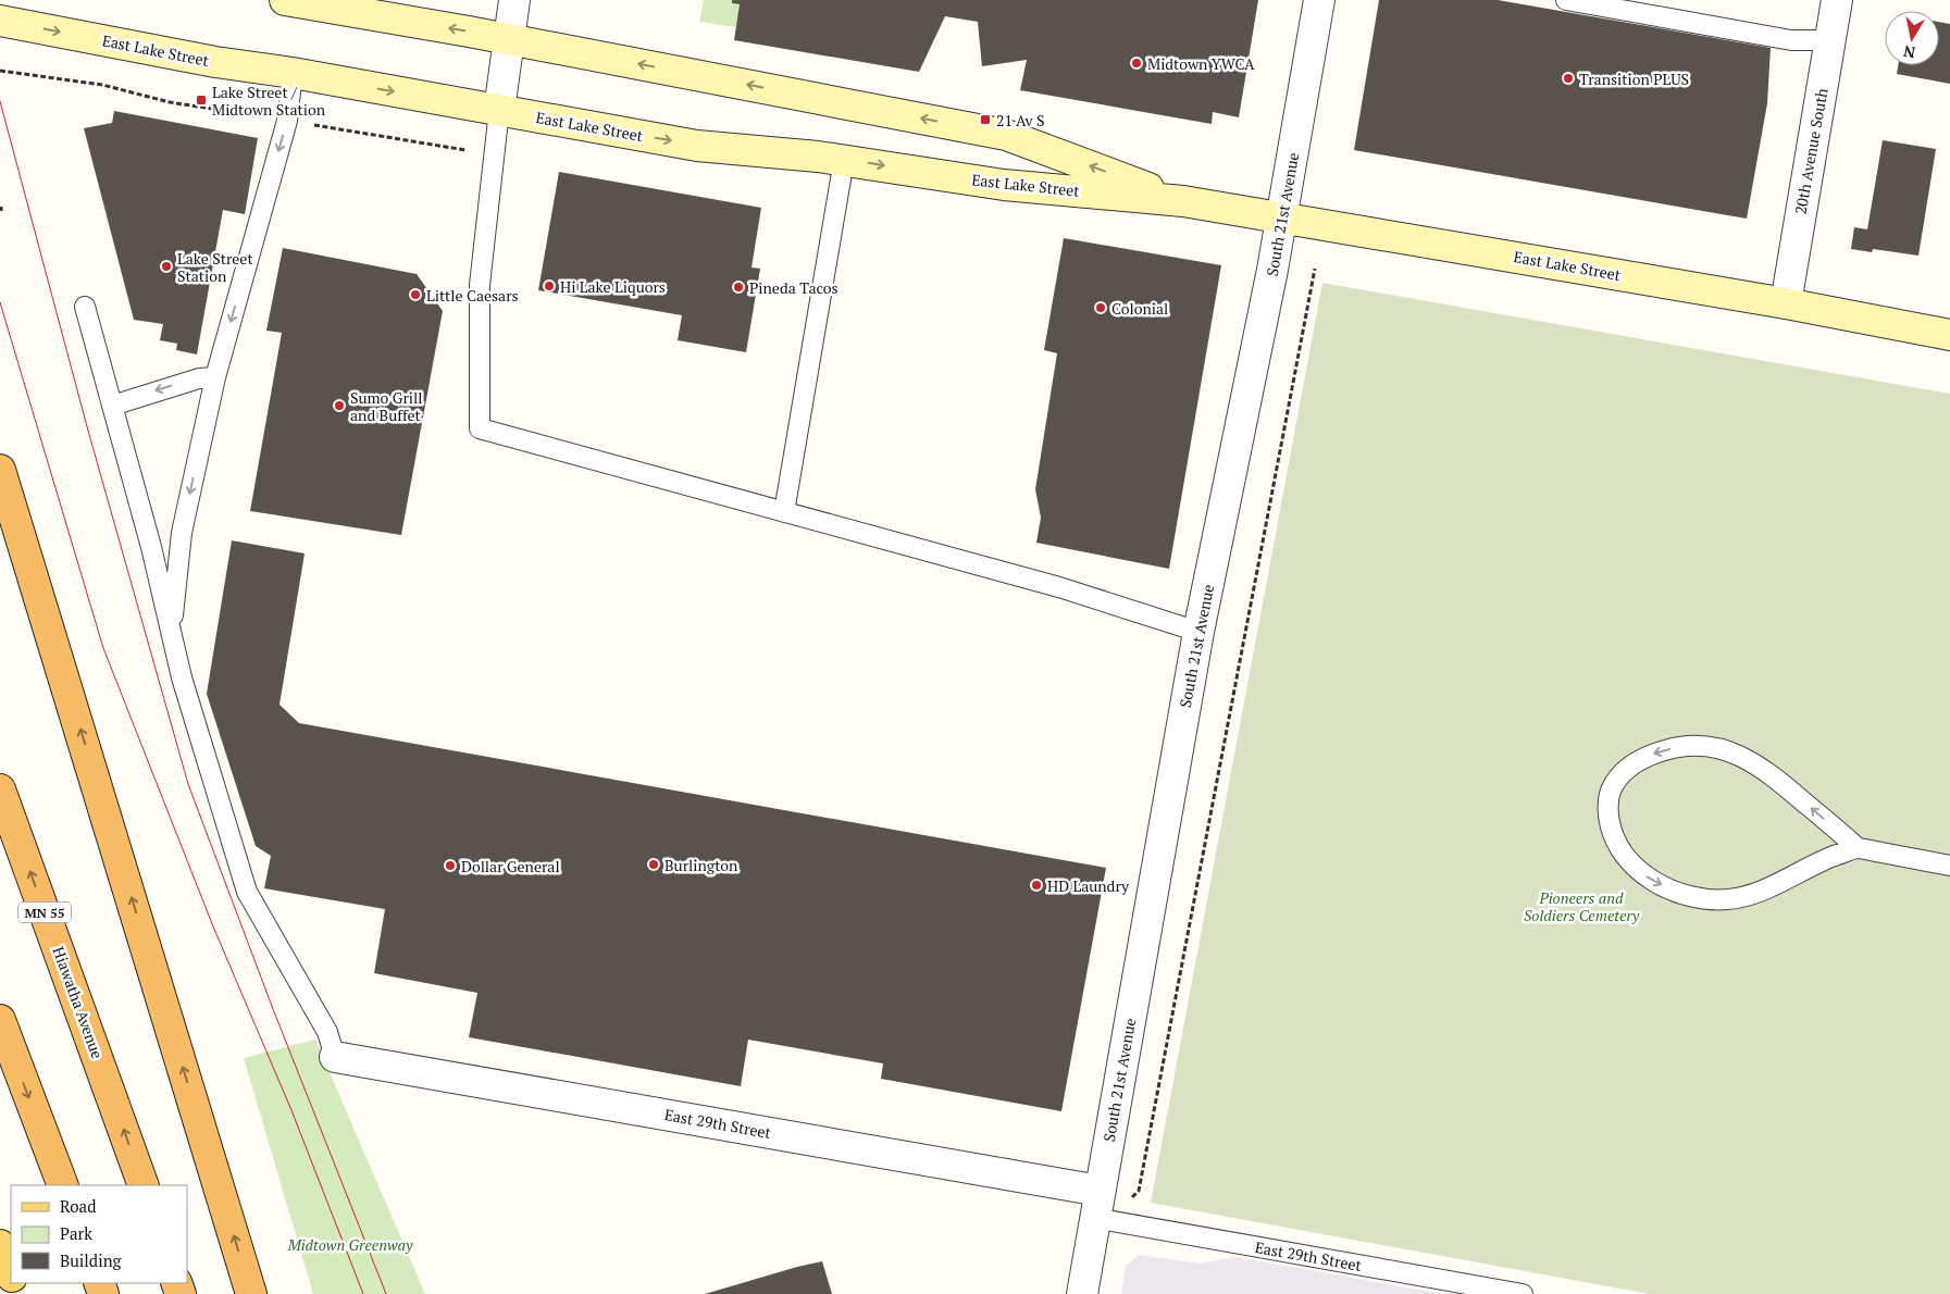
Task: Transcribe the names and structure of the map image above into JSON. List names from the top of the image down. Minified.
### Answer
{"streets":{"highway":["MN 55","Hiawatha Avenue"],"main road":["East Lake Street"],"street":["20th Avenue South","South 21st Avenue","East 29th Street"]},"crossings":[["East Lake Street","20th Avenue South"],["East Lake Street","South 21st Avenue"],["South 21st Avenue","East 29th Street"]],"parks":["Pioneers and Soldiers Cemetery","Midtown Greenway"],"places":{"other":["Midtown YWCA","Transition PLUS","Lake Street Station","Hi Lake Liquors","Pineda Tacos","Little Caesars","Colonial","Sumo Grill and Buffet","Burlington","Dollar General","HD Laundry"],"transit":["Lake Street / Midtown Station","21 Av S"]},"legend":["Road","Park","Building"],"north":"bottom"}
